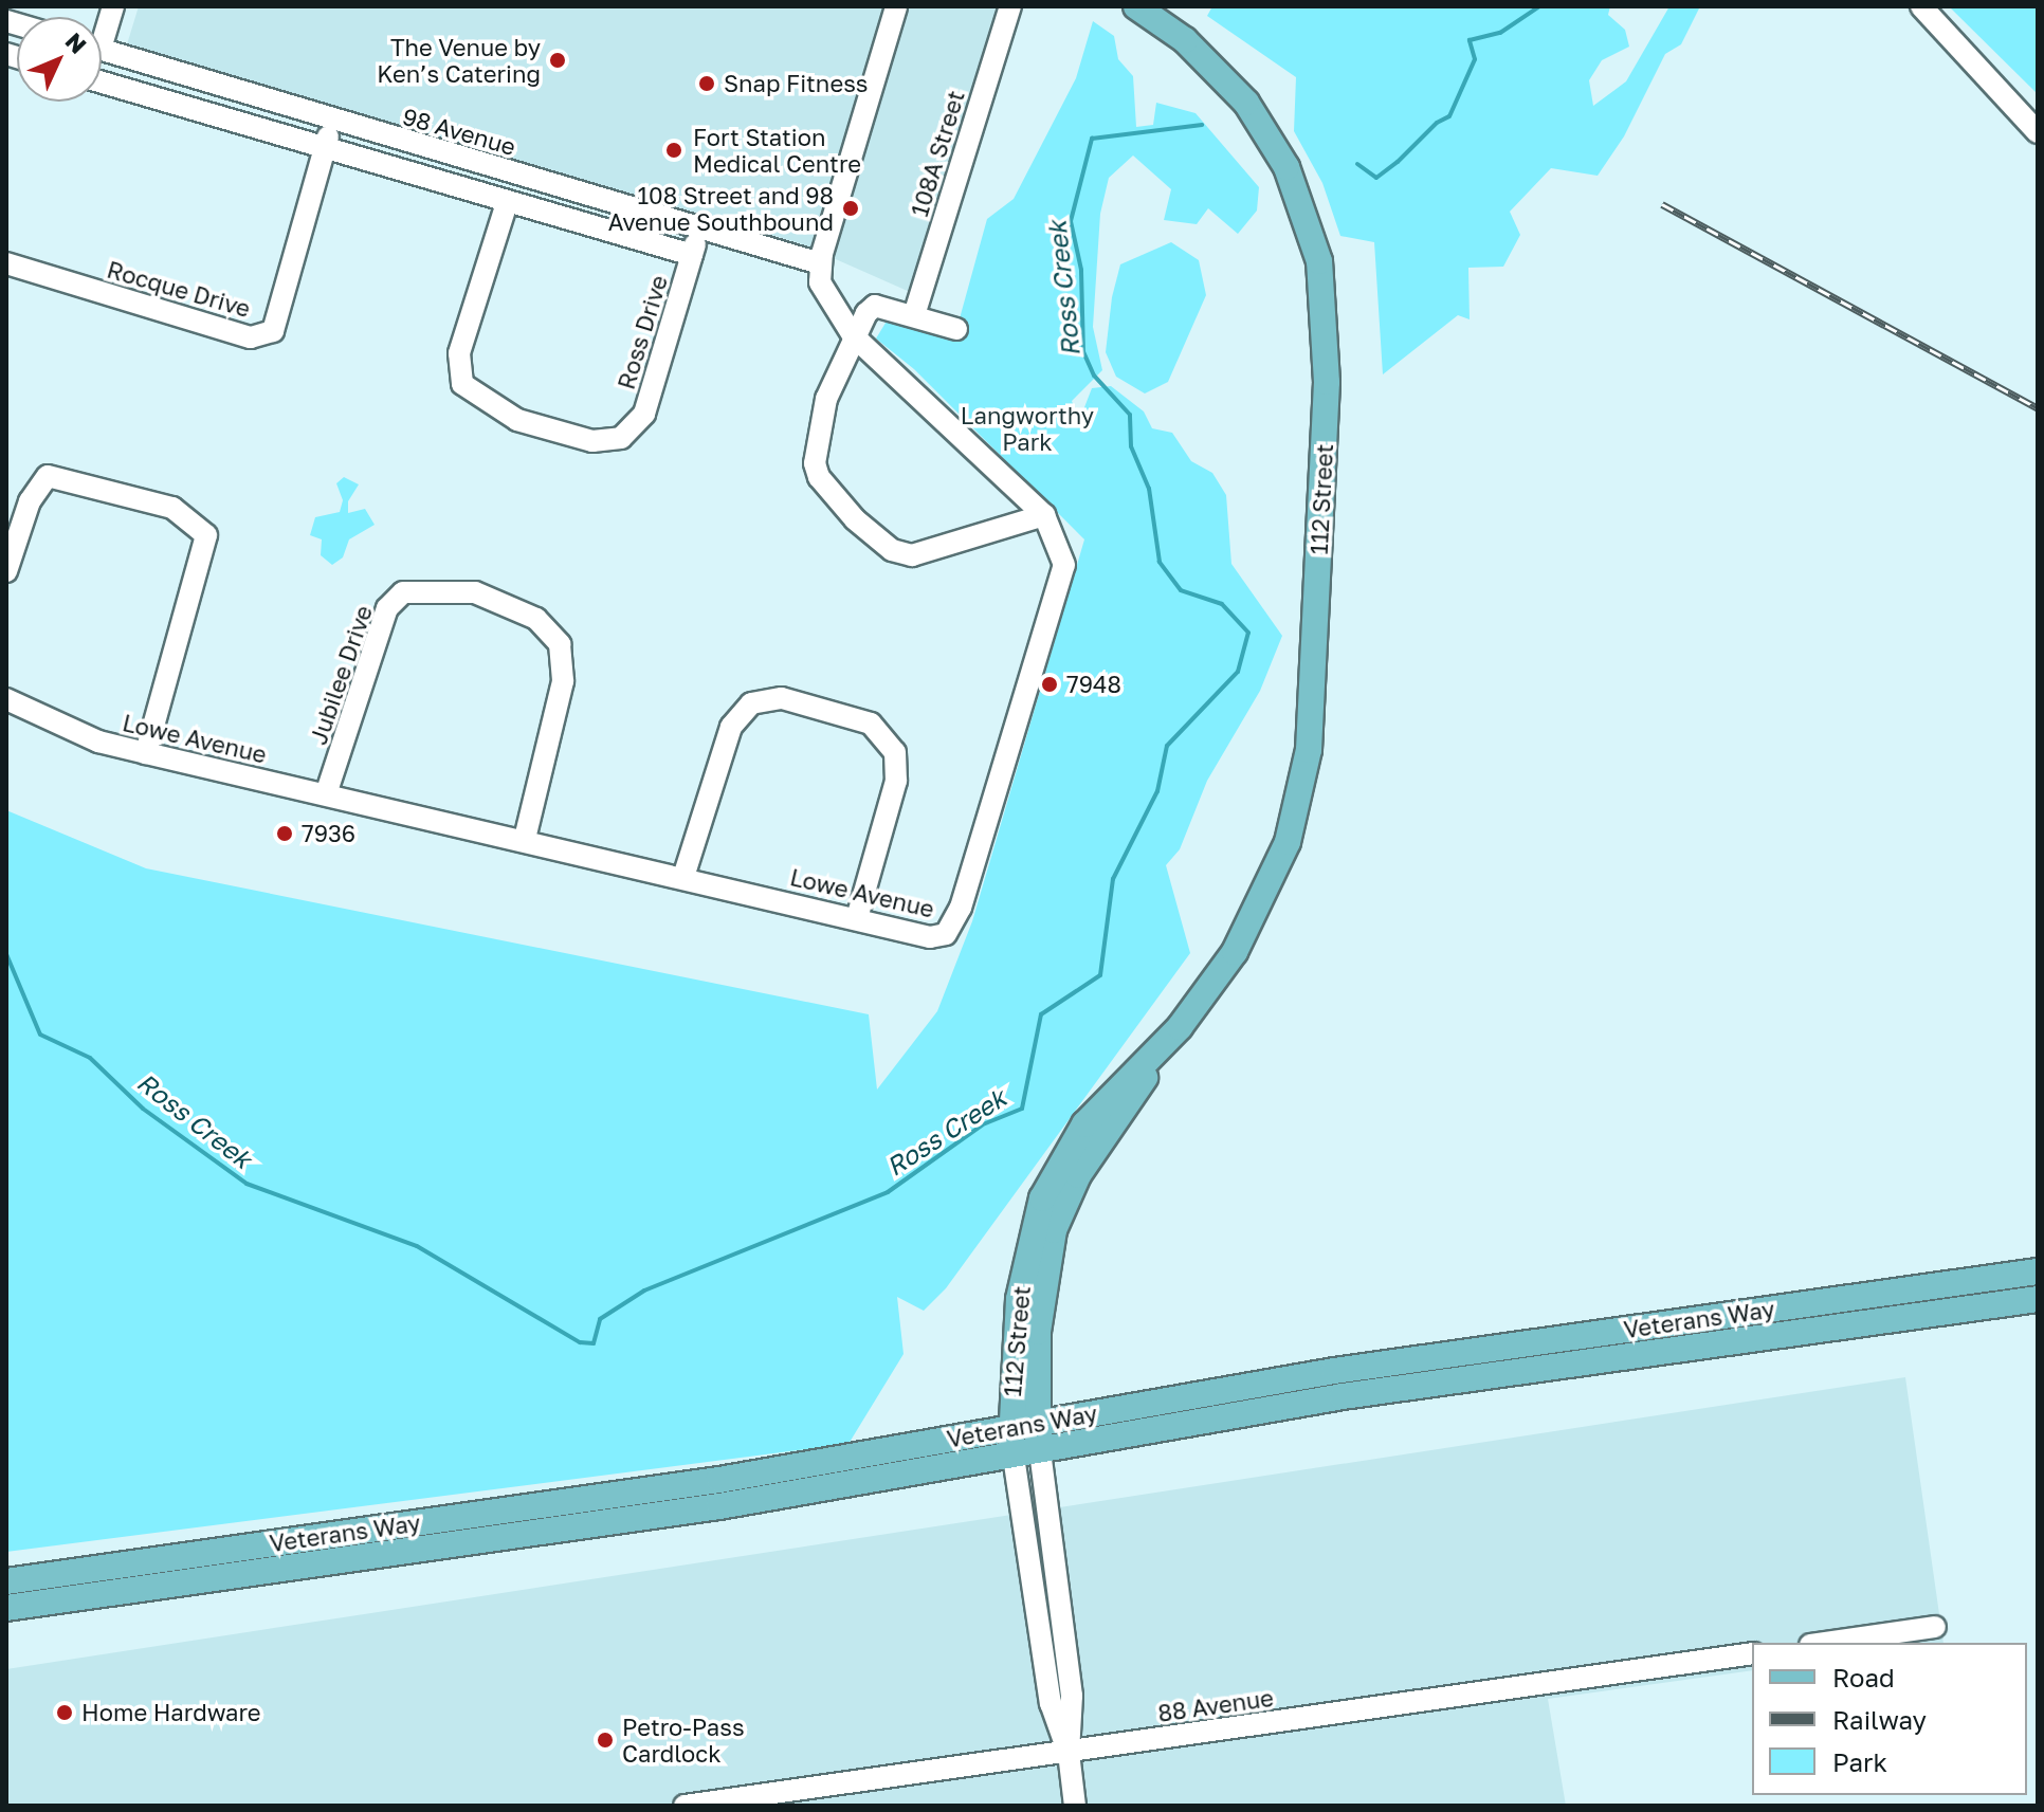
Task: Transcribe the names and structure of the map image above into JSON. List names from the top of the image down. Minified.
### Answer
{"streets":{"main road":["112 Street","Veterans Way"],"street":["98 Avenue","108A Street","Rocque Drive","Ross Drive","Jubilee Drive","Lowe Avenue","88 Avenue"]},"crossings":[["98 Avenue","Rocque Drive"],["98 Avenue","Ross Drive"],["98 Avenue","Lowe Avenue"],["112 Street","Veterans Way"],["112 Street","88 Avenue"],["Jubilee Drive","Lowe Avenue"]],"water":["Ross Creek"],"parks":["Langworthy Park"],"places":["The Venue by Ken’s Catering","Snap Fitness","Fort Station Medical Centre","108 Street and 98 Avenue Southbound","7948","7936","Home Hardware","Petro-Pass Cardlock"],"legend":["Road","Railway","Park"],"north":"top right"}
